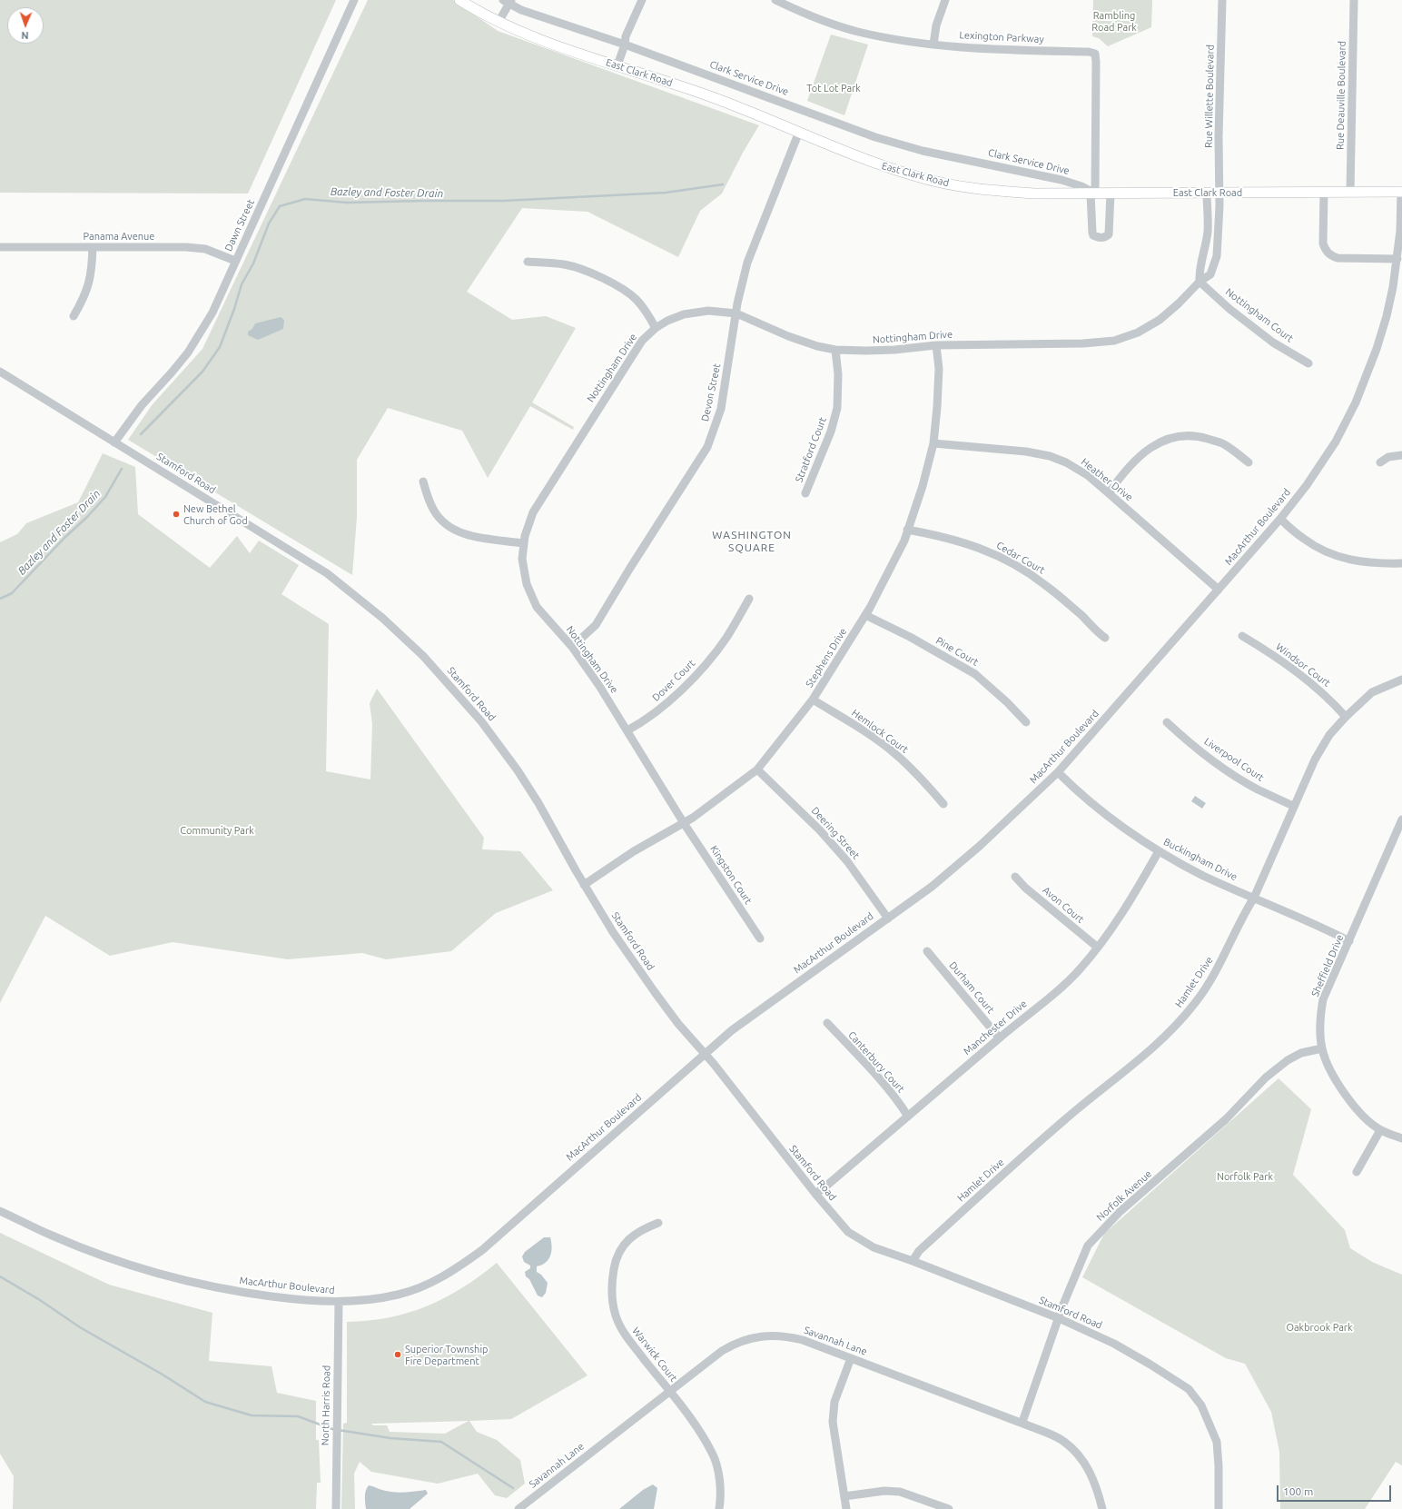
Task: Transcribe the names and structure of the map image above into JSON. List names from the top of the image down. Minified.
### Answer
{"streets":{"main road":["East Clark Road"],"street":["Lexington Parkway","Clark Service Drive","Rue Deauville Boulevard","Rue Willette Boulevard","Dawn Street","Panama Avenue","Nottingham Court","Nottingham Drive","Devon Street","Stratford Court","Stamford Road","Heather Drive","MacArthur Boulevard","Cedar Court","Pine Court","Stephens Drive","Windsor Court","Dover Court","Hemlock Court","Liverpool Court","Deering Street","Buckingham Drive","Kingston Court","Avon Court","Sheffield Drive","Hamlet Drive","Durham Court","Manchester Drive","Canterbury Court","Norfolk Avenue","Savannah Lane","Warwick Court","North Harris Road"]},"crossings":[["Lexington Parkway","East Clark Road"],["Lexington Parkway","Clark Service Drive"],["East Clark Road","Clark Service Drive"],["East Clark Road","Rue Deauville Boulevard"],["East Clark Road","Rue Willette Boulevard"],["East Clark Road","Nottingham Drive"],["East Clark Road","Devon Street"],["East Clark Road","MacArthur Boulevard"],["Rue Willette Boulevard","Nottingham Drive"],["Dawn Street","Panama Avenue"],["Dawn Street","Stamford Road"],["Nottingham Court","Nottingham Drive"],["Nottingham Drive","Devon Street"],["Nottingham Drive","Stratford Court"],["Nottingham Drive","Stephens Drive"],["Nottingham Drive","Dover Court"],["Nottingham Drive","Kingston Court"],["Stamford Road","MacArthur Boulevard"],["Stamford Road","Stephens Drive"],["Stamford Road","Hamlet Drive"],["Stamford Road","Manchester Drive"],["Stamford Road","Norfolk Avenue"],["Heather Drive","MacArthur Boulevard"],["Heather Drive","Stephens Drive"],["MacArthur Boulevard","Deering Street"],["MacArthur Boulevard","Buckingham Drive"],["MacArthur Boulevard","North Harris Road"],["Cedar Court","Stephens Drive"],["Pine Court","Stephens Drive"],["Stephens Drive","Hemlock Court"],["Stephens Drive","Deering Street"],["Stephens Drive","Kingston Court"],["Windsor Court","Hamlet Drive"],["Liverpool Court","Hamlet Drive"],["Buckingham Drive","Sheffield Drive"],["Buckingham Drive","Hamlet Drive"],["Buckingham Drive","Manchester Drive"],["Avon Court","Manchester Drive"],["Sheffield Drive","Norfolk Avenue"],["Durham Court","Manchester Drive"],["Manchester Drive","Canterbury Court"],["Norfolk Avenue","Savannah Lane"],["Savannah Lane","Warwick Court"]],"districts":["WASHINGTON SQUARE"],"water":["Bazley and Foster Drain"],"parks":["Rambling Road Park","Tot Lot Park","Community Park","Norfolk Park","Oakbrook Park"],"places":["New Bethel Church of God","Superior Township Fire Department"],"scale_bar":"100 m","north":"bottom"}
